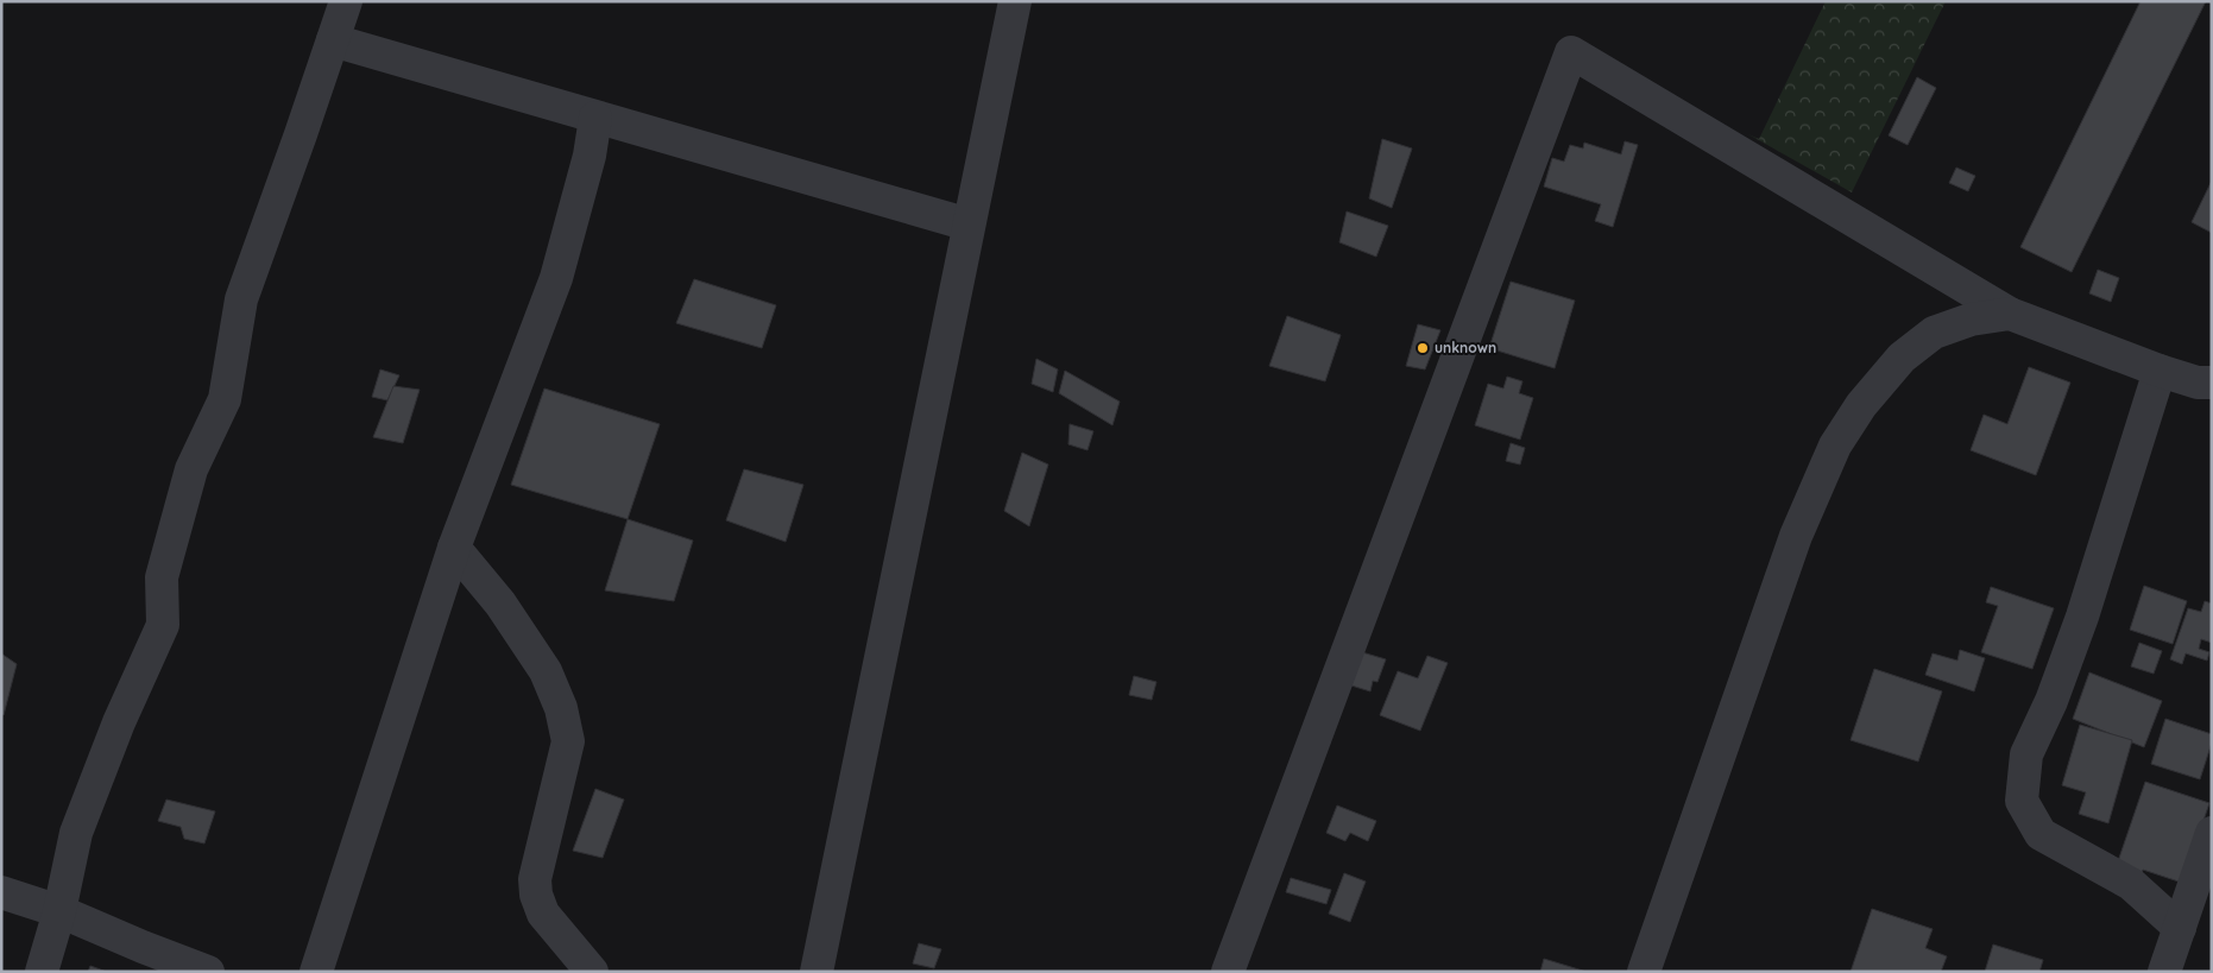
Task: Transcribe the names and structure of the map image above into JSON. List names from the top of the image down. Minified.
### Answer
{"places":["unknown"]}
